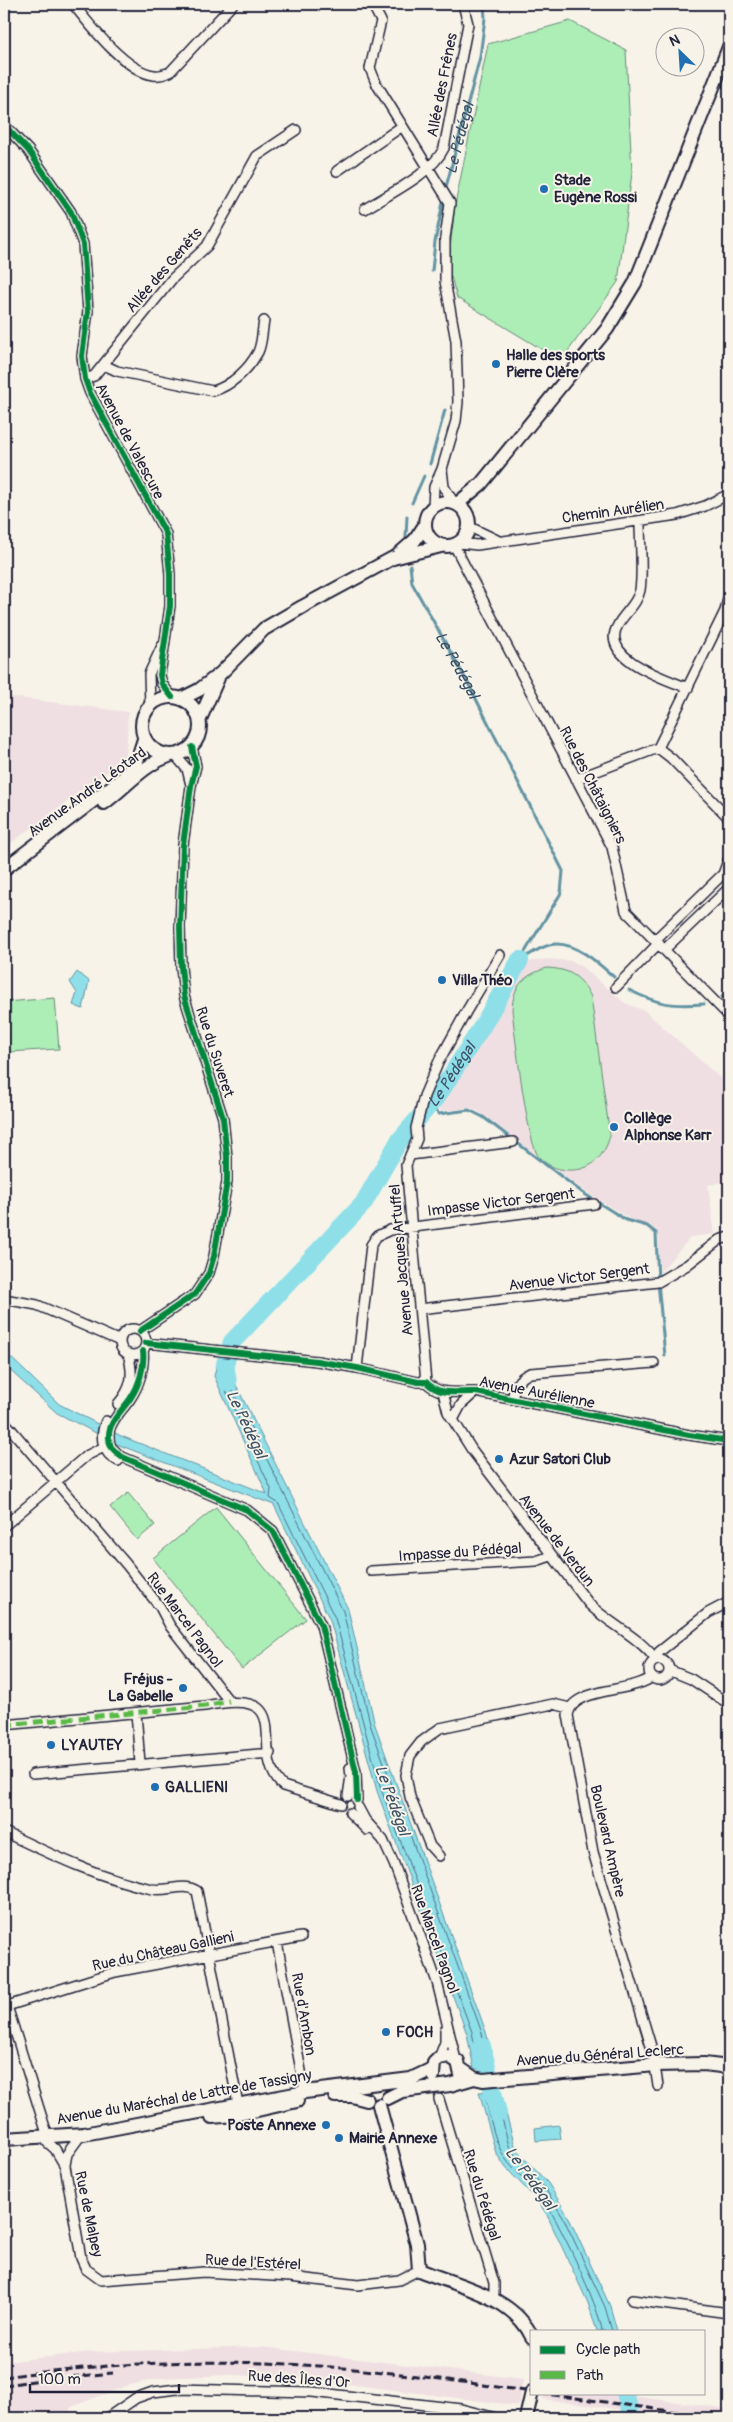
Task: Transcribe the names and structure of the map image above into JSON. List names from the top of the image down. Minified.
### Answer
{"streets":{"main road":["Avenue André Léotard","Avenue du Général Leclerc","Avenue du Maréchal de Lattre de Tassigny"],"street":["Allée des Frênes","Allée des Genêts","Avenue de Valescure","Chemin Aurélien","Rue des Châtaigniers","Rue du Suveret","Impasse Victor Sergent","Avenue Jacques Artuffel","Avenue Victor Sergent","Avenue Aurélienne","Avenue de Verdun","Impasse du Pédégal","Rue Marcel Pagnol","Boulevard Ampère","Rue du Château Gallieni","Rue d'Ambon","Rue du Pédégal","Rue de Malpey","Rue de l'Estérel","Rue des Îles d'Or"]},"crossings":[["Allée des Genêts","Avenue de Valescure"],["Avenue de Valescure","Avenue André Léotard"],["Avenue de Valescure","Rue du Suveret"],["Chemin Aurélien","Rue des Châtaigniers"],["Avenue André Léotard","Rue du Suveret"],["Impasse Victor Sergent","Avenue Jacques Artuffel"],["Avenue Jacques Artuffel","Avenue Victor Sergent"],["Avenue Aurélienne","Avenue de Verdun"],["Avenue de Verdun","Impasse du Pédégal"],["Rue Marcel Pagnol","Avenue du Général Leclerc"],["Rue Marcel Pagnol","Avenue du Maréchal de Lattre de Tassigny"],["Boulevard Ampère","Avenue du Général Leclerc"],["Rue du Château Gallieni","Rue d'Ambon"],["Rue d'Ambon","Avenue du Maréchal de Lattre de Tassigny"],["Avenue du Général Leclerc","Avenue du Maréchal de Lattre de Tassigny"],["Avenue du Maréchal de Lattre de Tassigny","Rue de Malpey"],["Rue de Malpey","Rue de l'Estérel"]],"water":["Le Pédégal"],"places":["Stade Eugène Rossi","Halle des sports Pierre Clère","Villa Théo","Collège Alphonse Karr","Azur Satori Club","Fréjus - La Gabelle","LYAUTEY","GALLIENI","FOCH","Poste Annexe","Mairie Annexe"],"legend":["Cycle path","Path"],"scale_bar":"100 m","north":"top left"}
